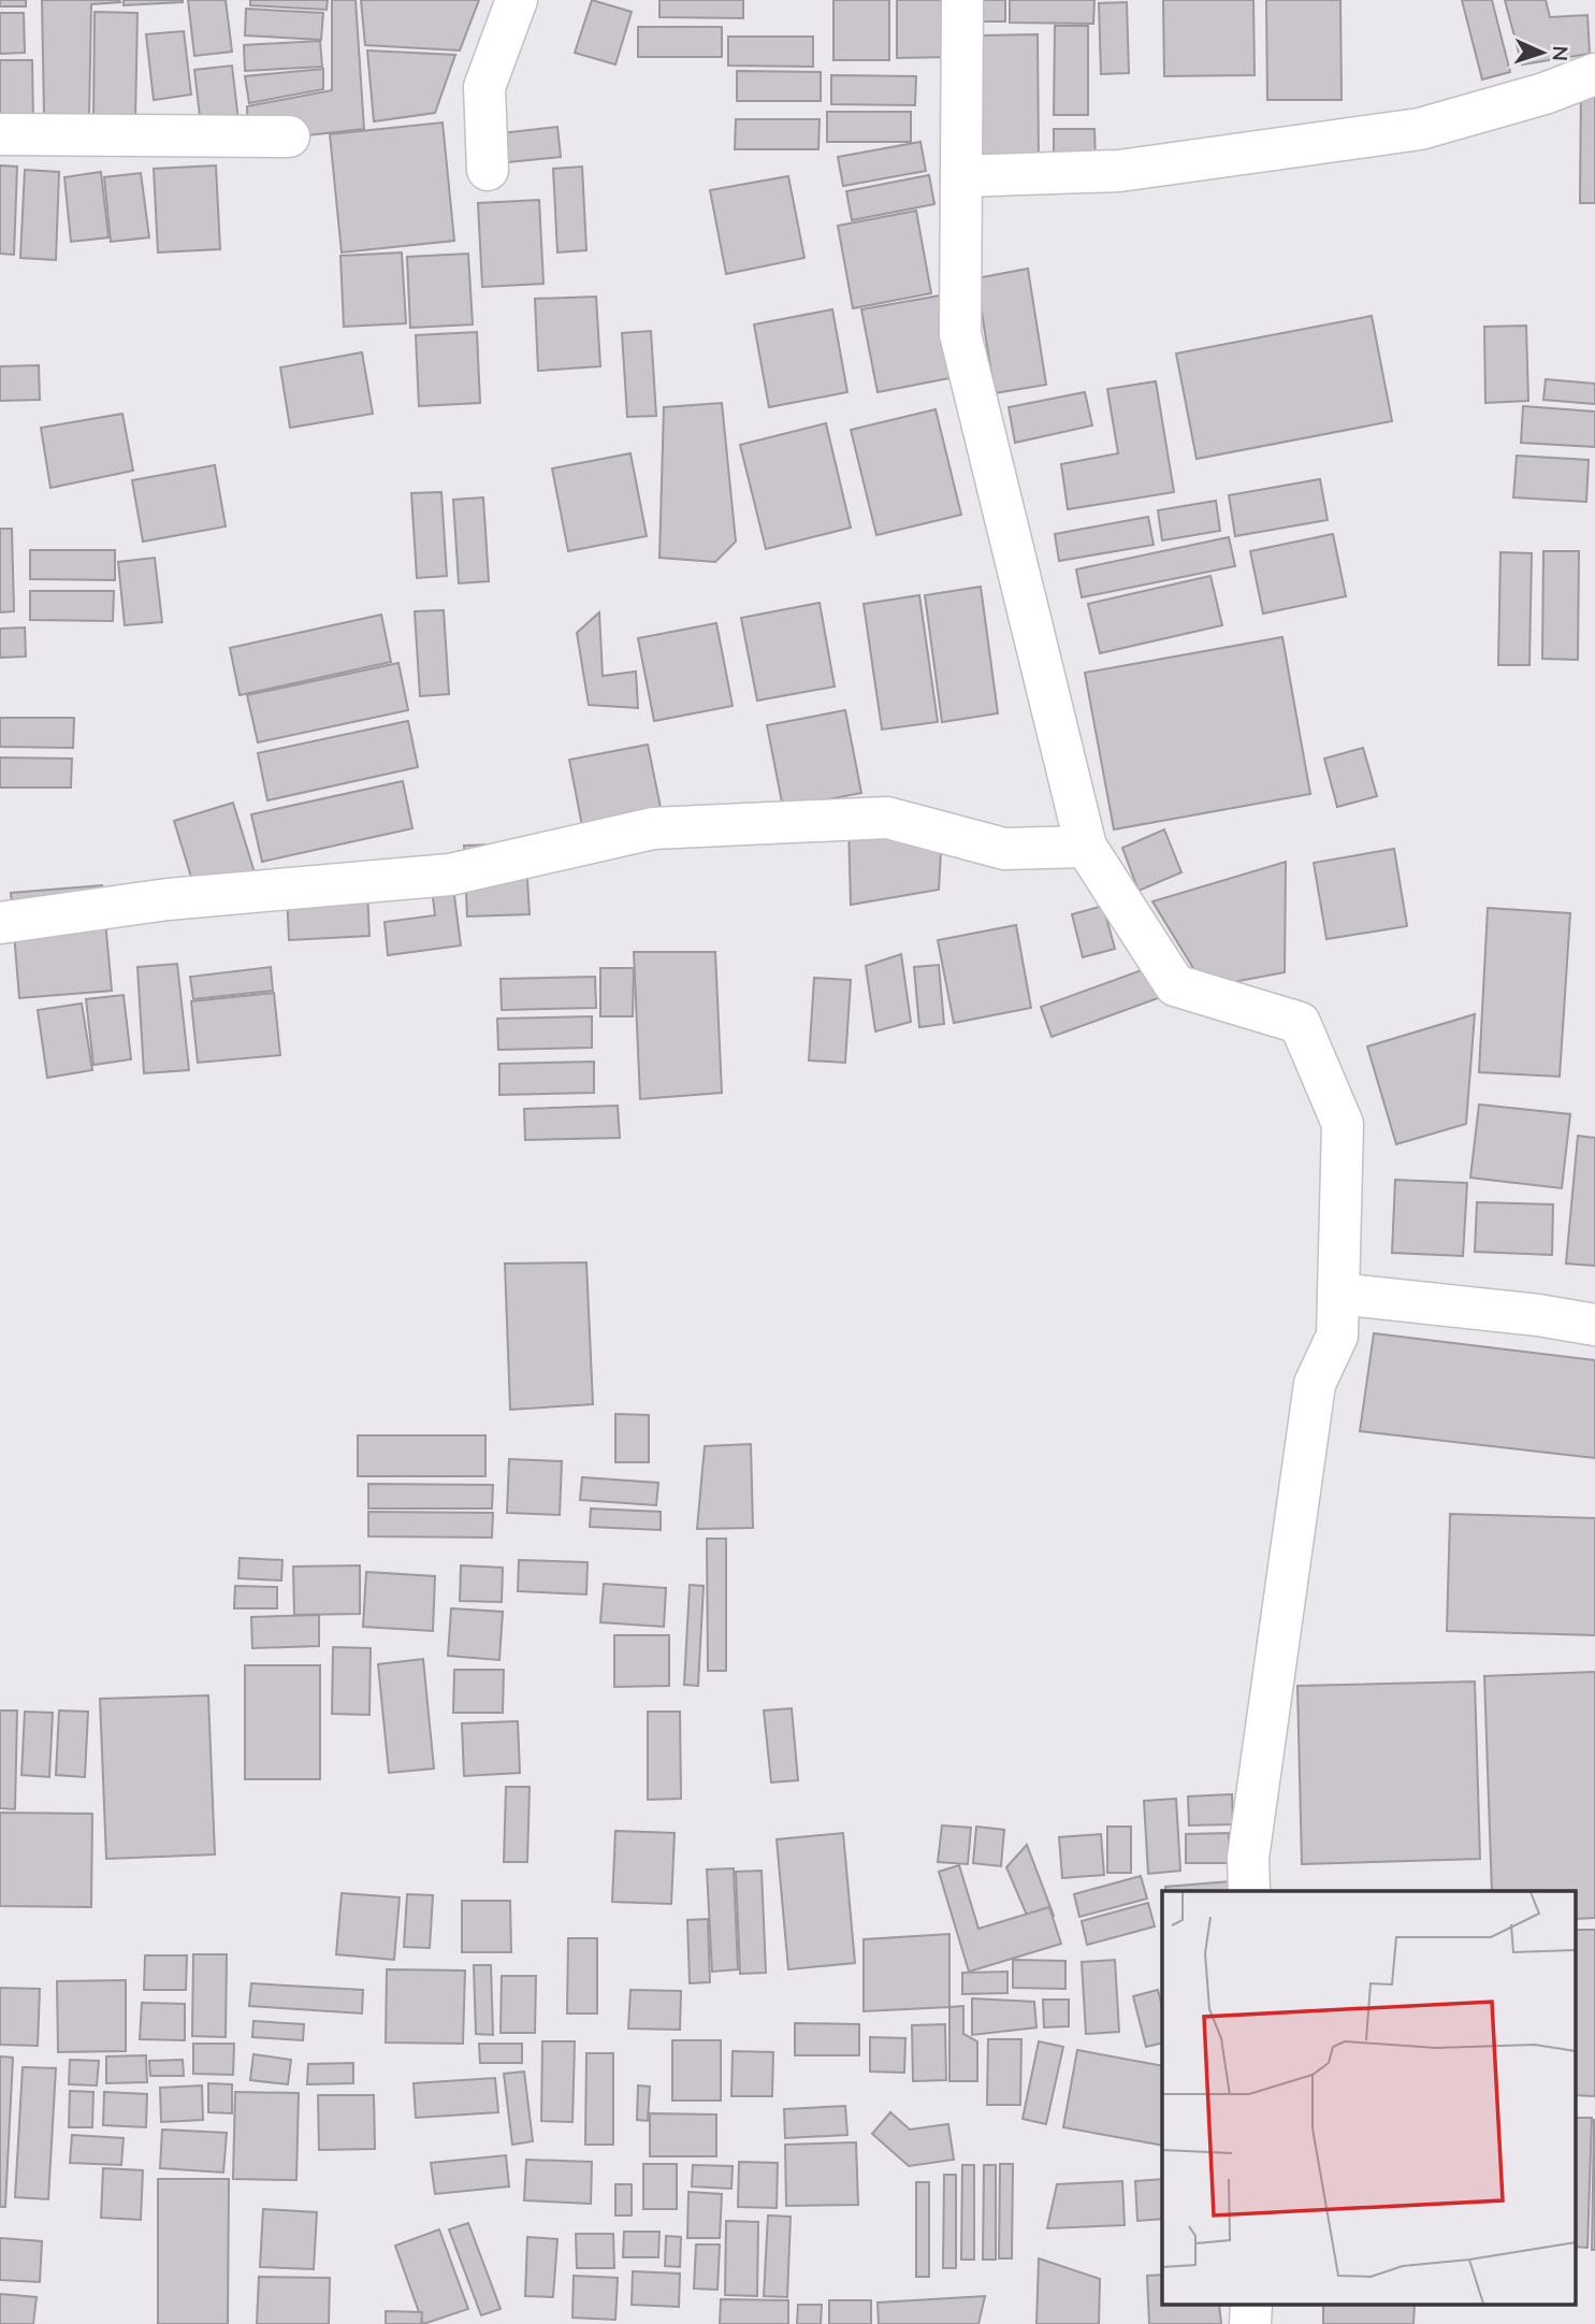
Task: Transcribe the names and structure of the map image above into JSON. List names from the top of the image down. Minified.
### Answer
{"north":"right"}
